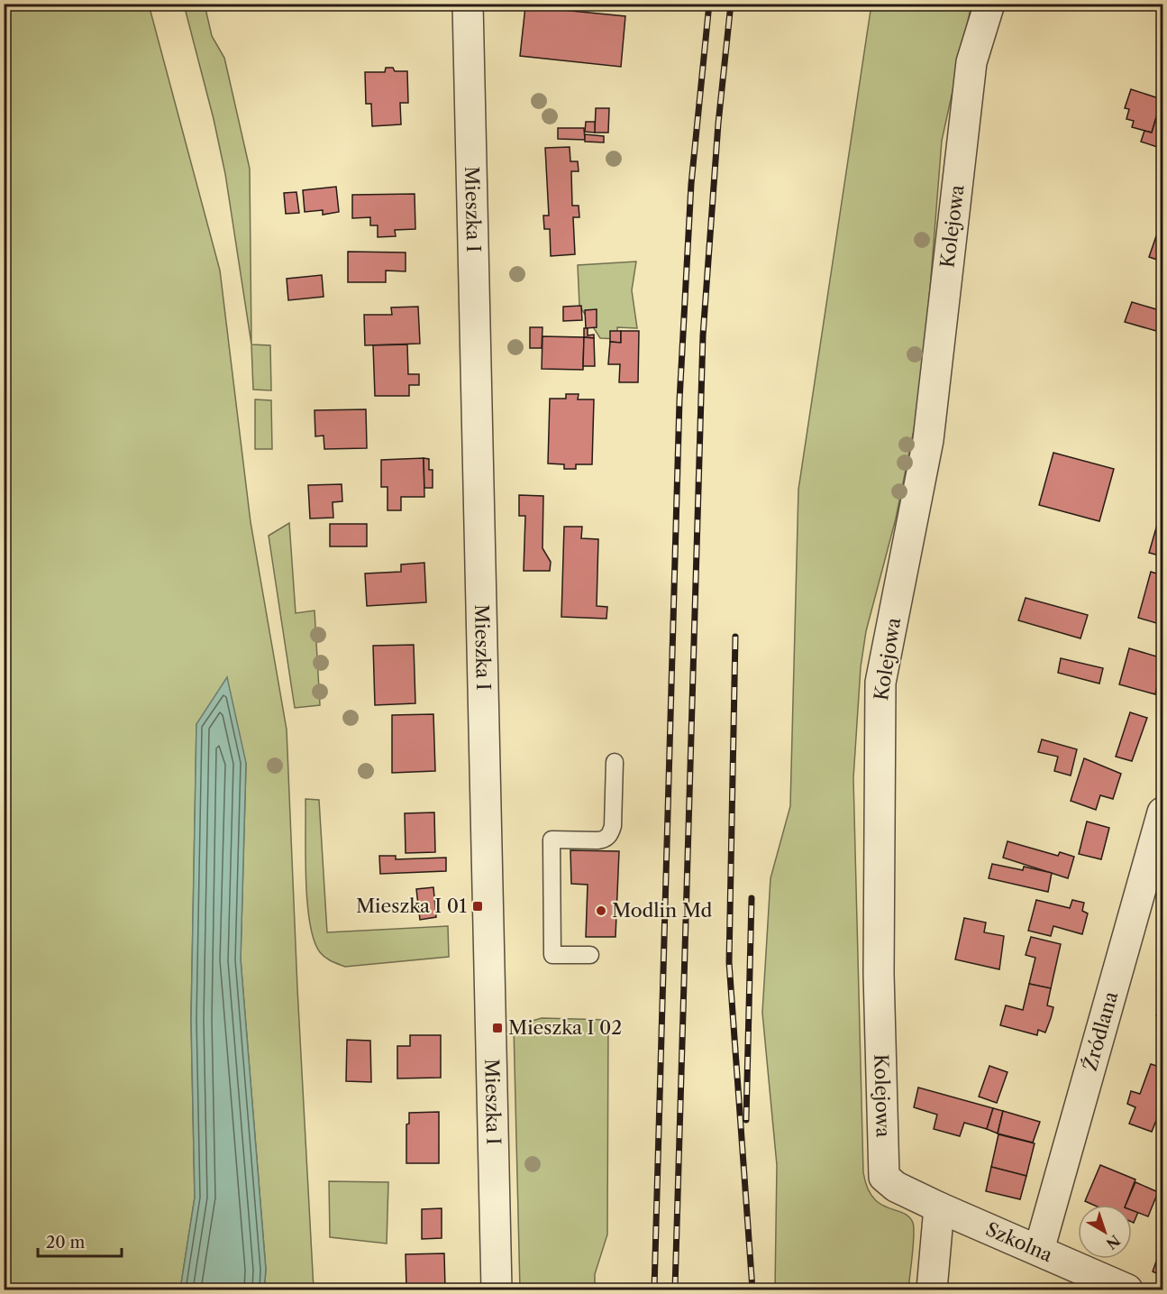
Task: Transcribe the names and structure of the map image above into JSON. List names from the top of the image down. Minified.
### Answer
{"streets":{"street":["Mieszka I","Kolejowa","Źródlana","Szkolna"]},"crossings":[["Kolejowa","Szkolna"],["Źródlana","Szkolna"]],"places":{"transit":["Mieszka I 01","Mieszka I 02"],"other":["Modlin Md"]},"scale_bar":"20 m","north":"bottom right"}
